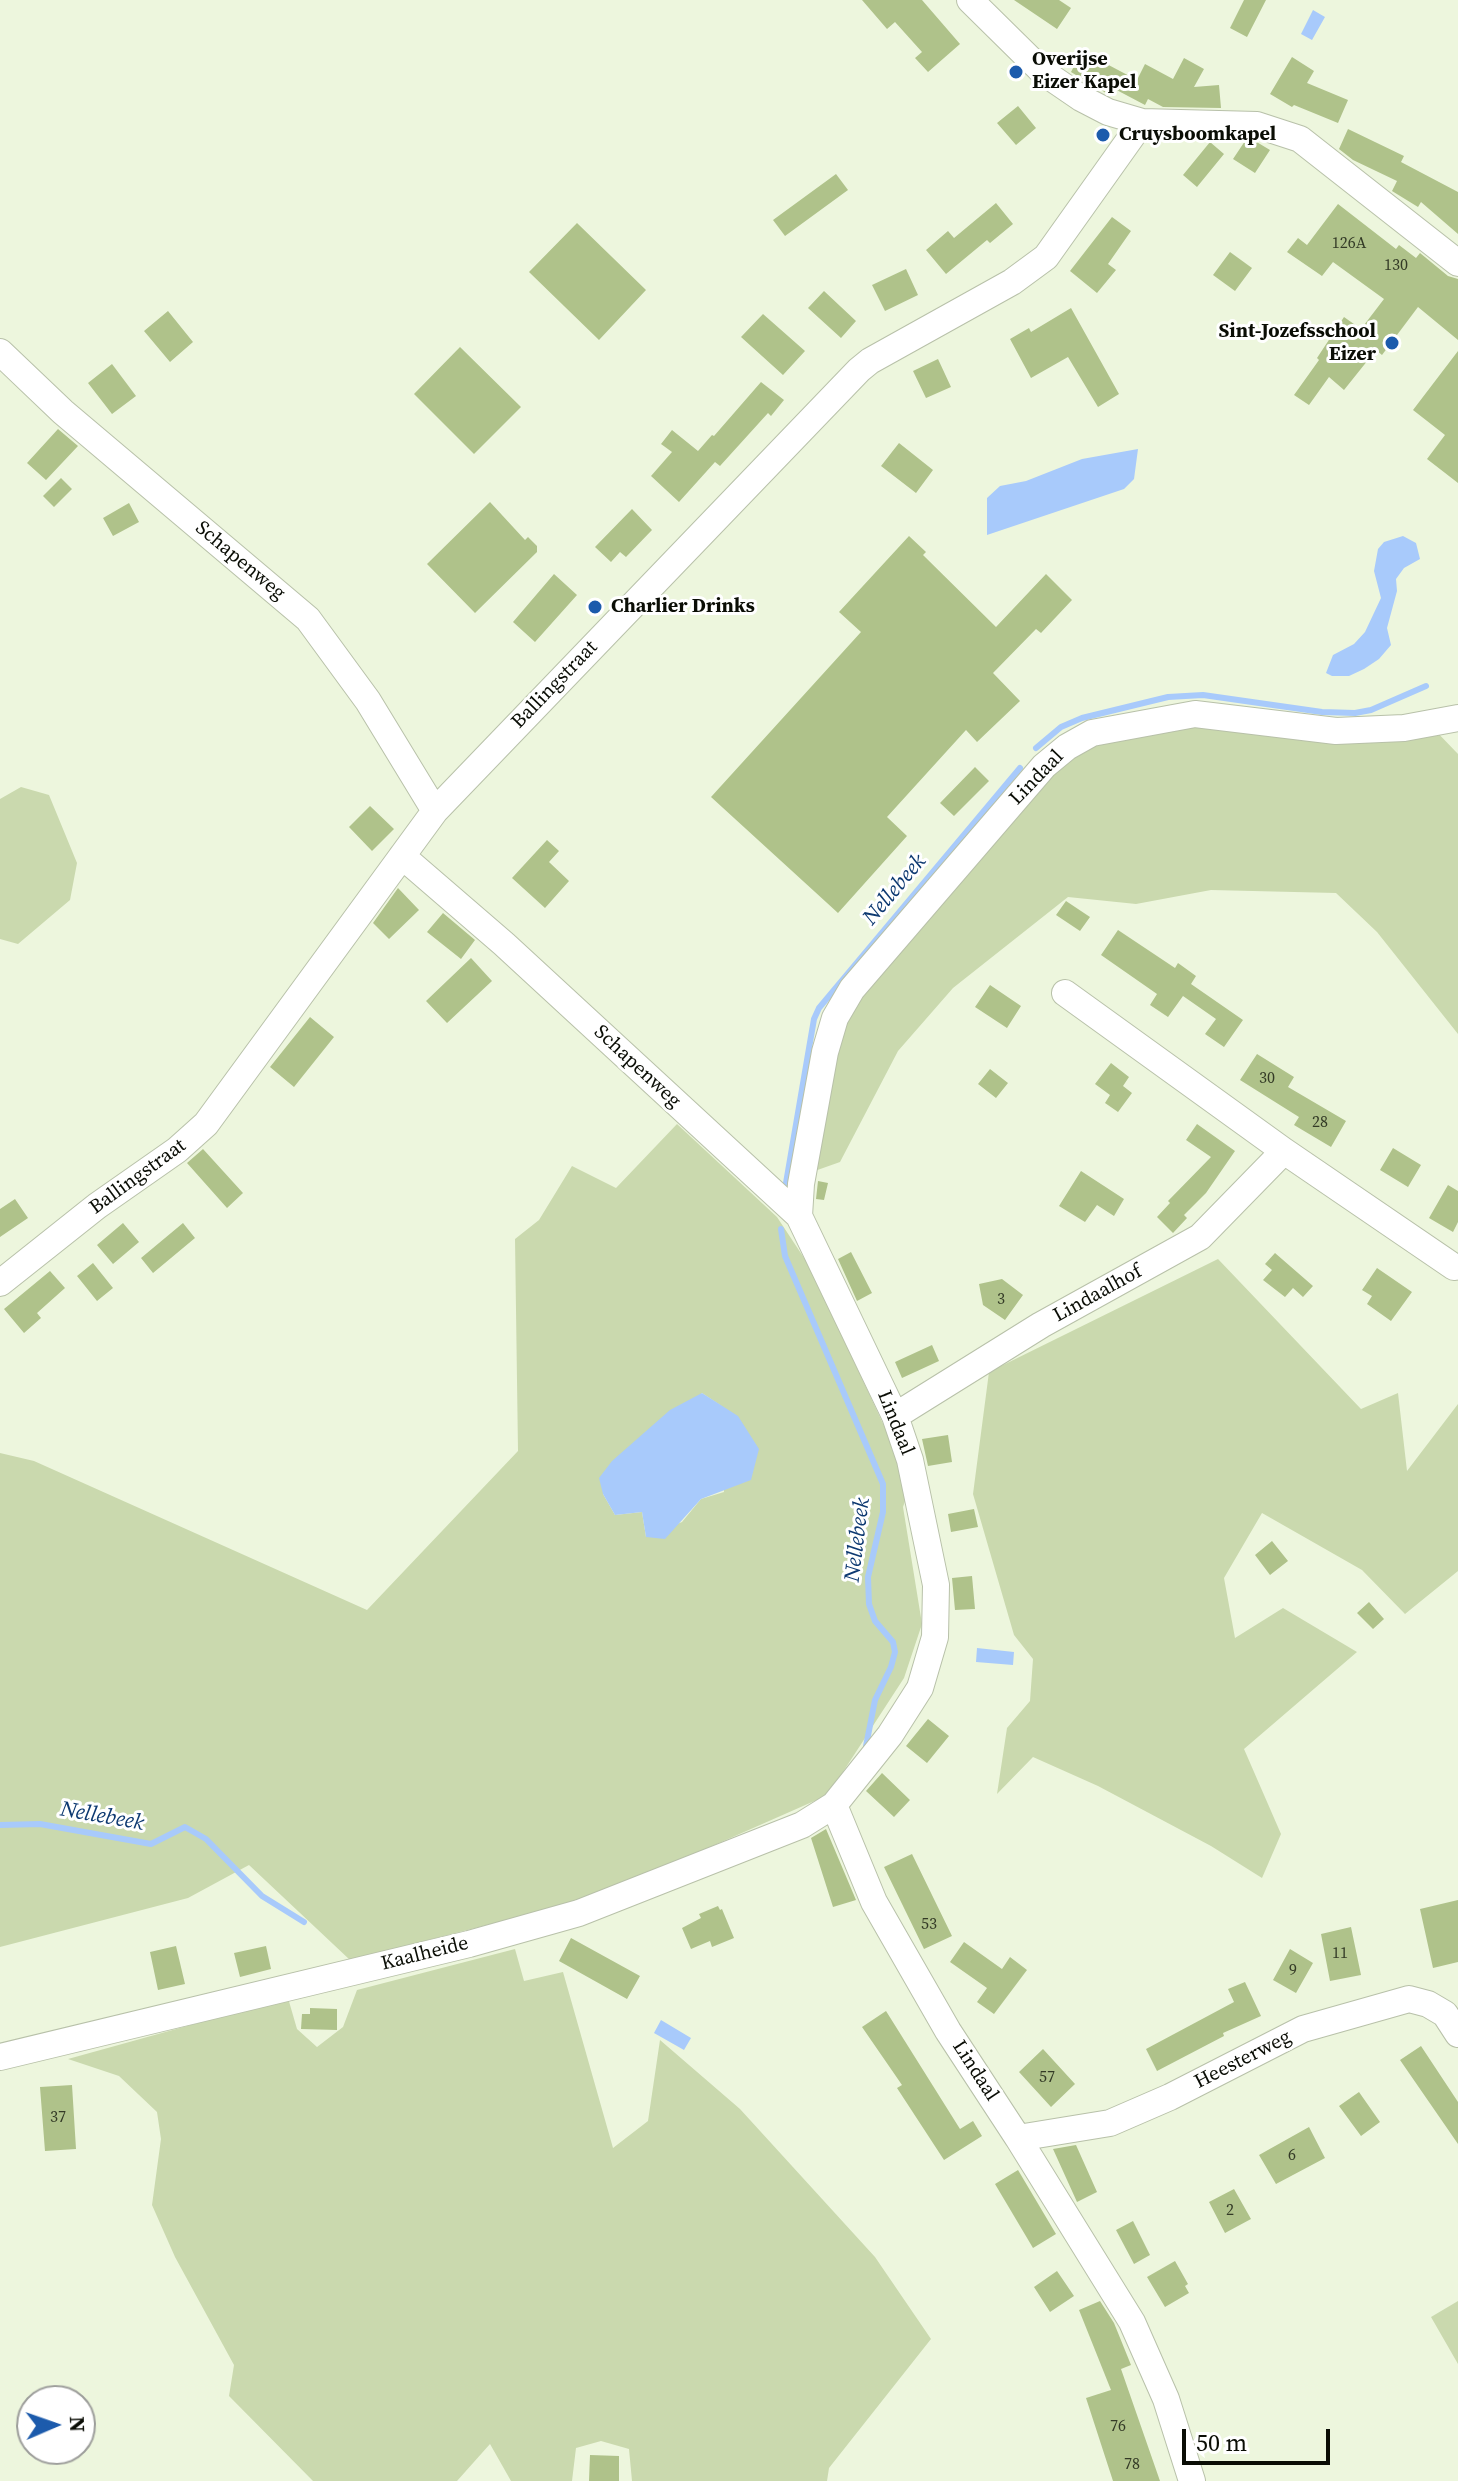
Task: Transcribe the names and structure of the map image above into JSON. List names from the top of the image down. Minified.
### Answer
{"streets":{"street":["Schapenweg","Ballingstraat","Lindaal","Lindaalhof","Kaalheide","Heesterweg"]},"crossings":[["Schapenweg","Ballingstraat"],["Schapenweg","Lindaal"],["Lindaal","Lindaalhof"],["Lindaal","Kaalheide"],["Lindaal","Heesterweg"]],"water":["Nellebeek"],"places":["Overijse Eizer Kapel","Cruysboomkapel","Sint-Jozefsschool Eizer","Charlier Drinks"],"house_numbers":["126A","130","30","28","3","53","11","9","57","37","6","2","76","78"],"scale_bar":"50 m","north":"right"}
